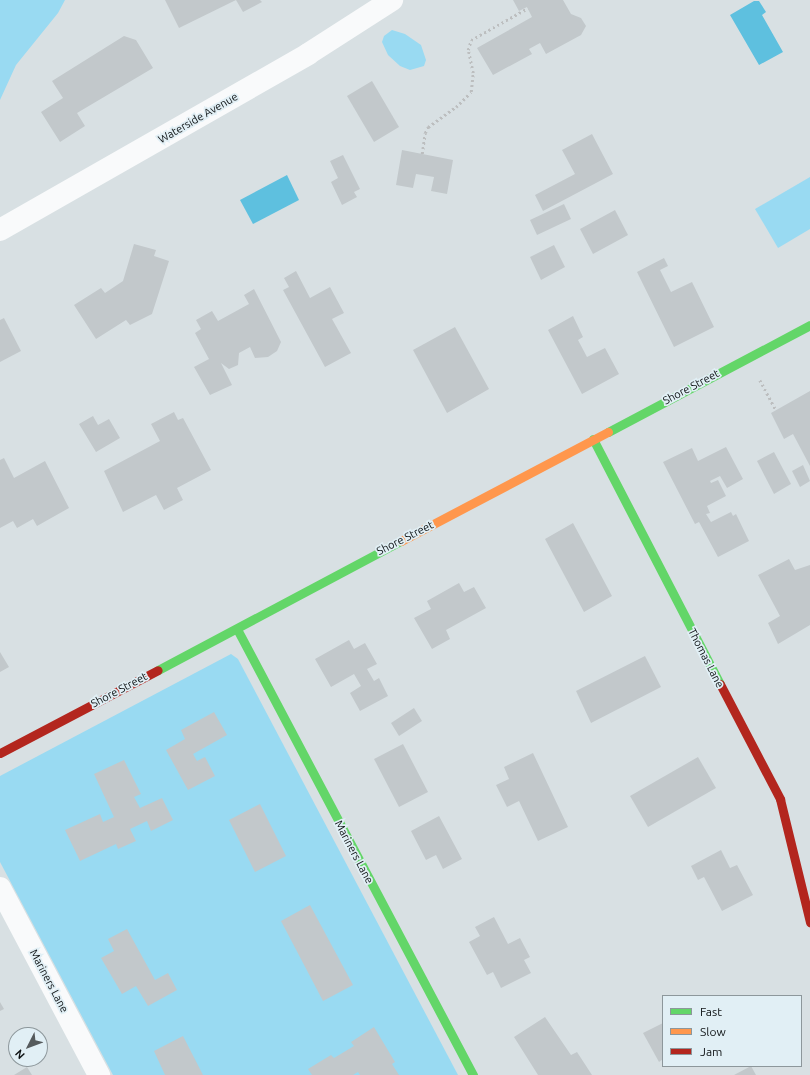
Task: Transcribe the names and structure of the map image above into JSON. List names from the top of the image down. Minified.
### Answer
{"streets":{"street":["Waterside Avenue","Shore Street","Thomas Lane","Mariners Lane"]},"crossings":[["Shore Street","Thomas Lane"],["Shore Street","Mariners Lane"]],"legend":["Fast","Slow","Jam"],"north":"bottom left"}
